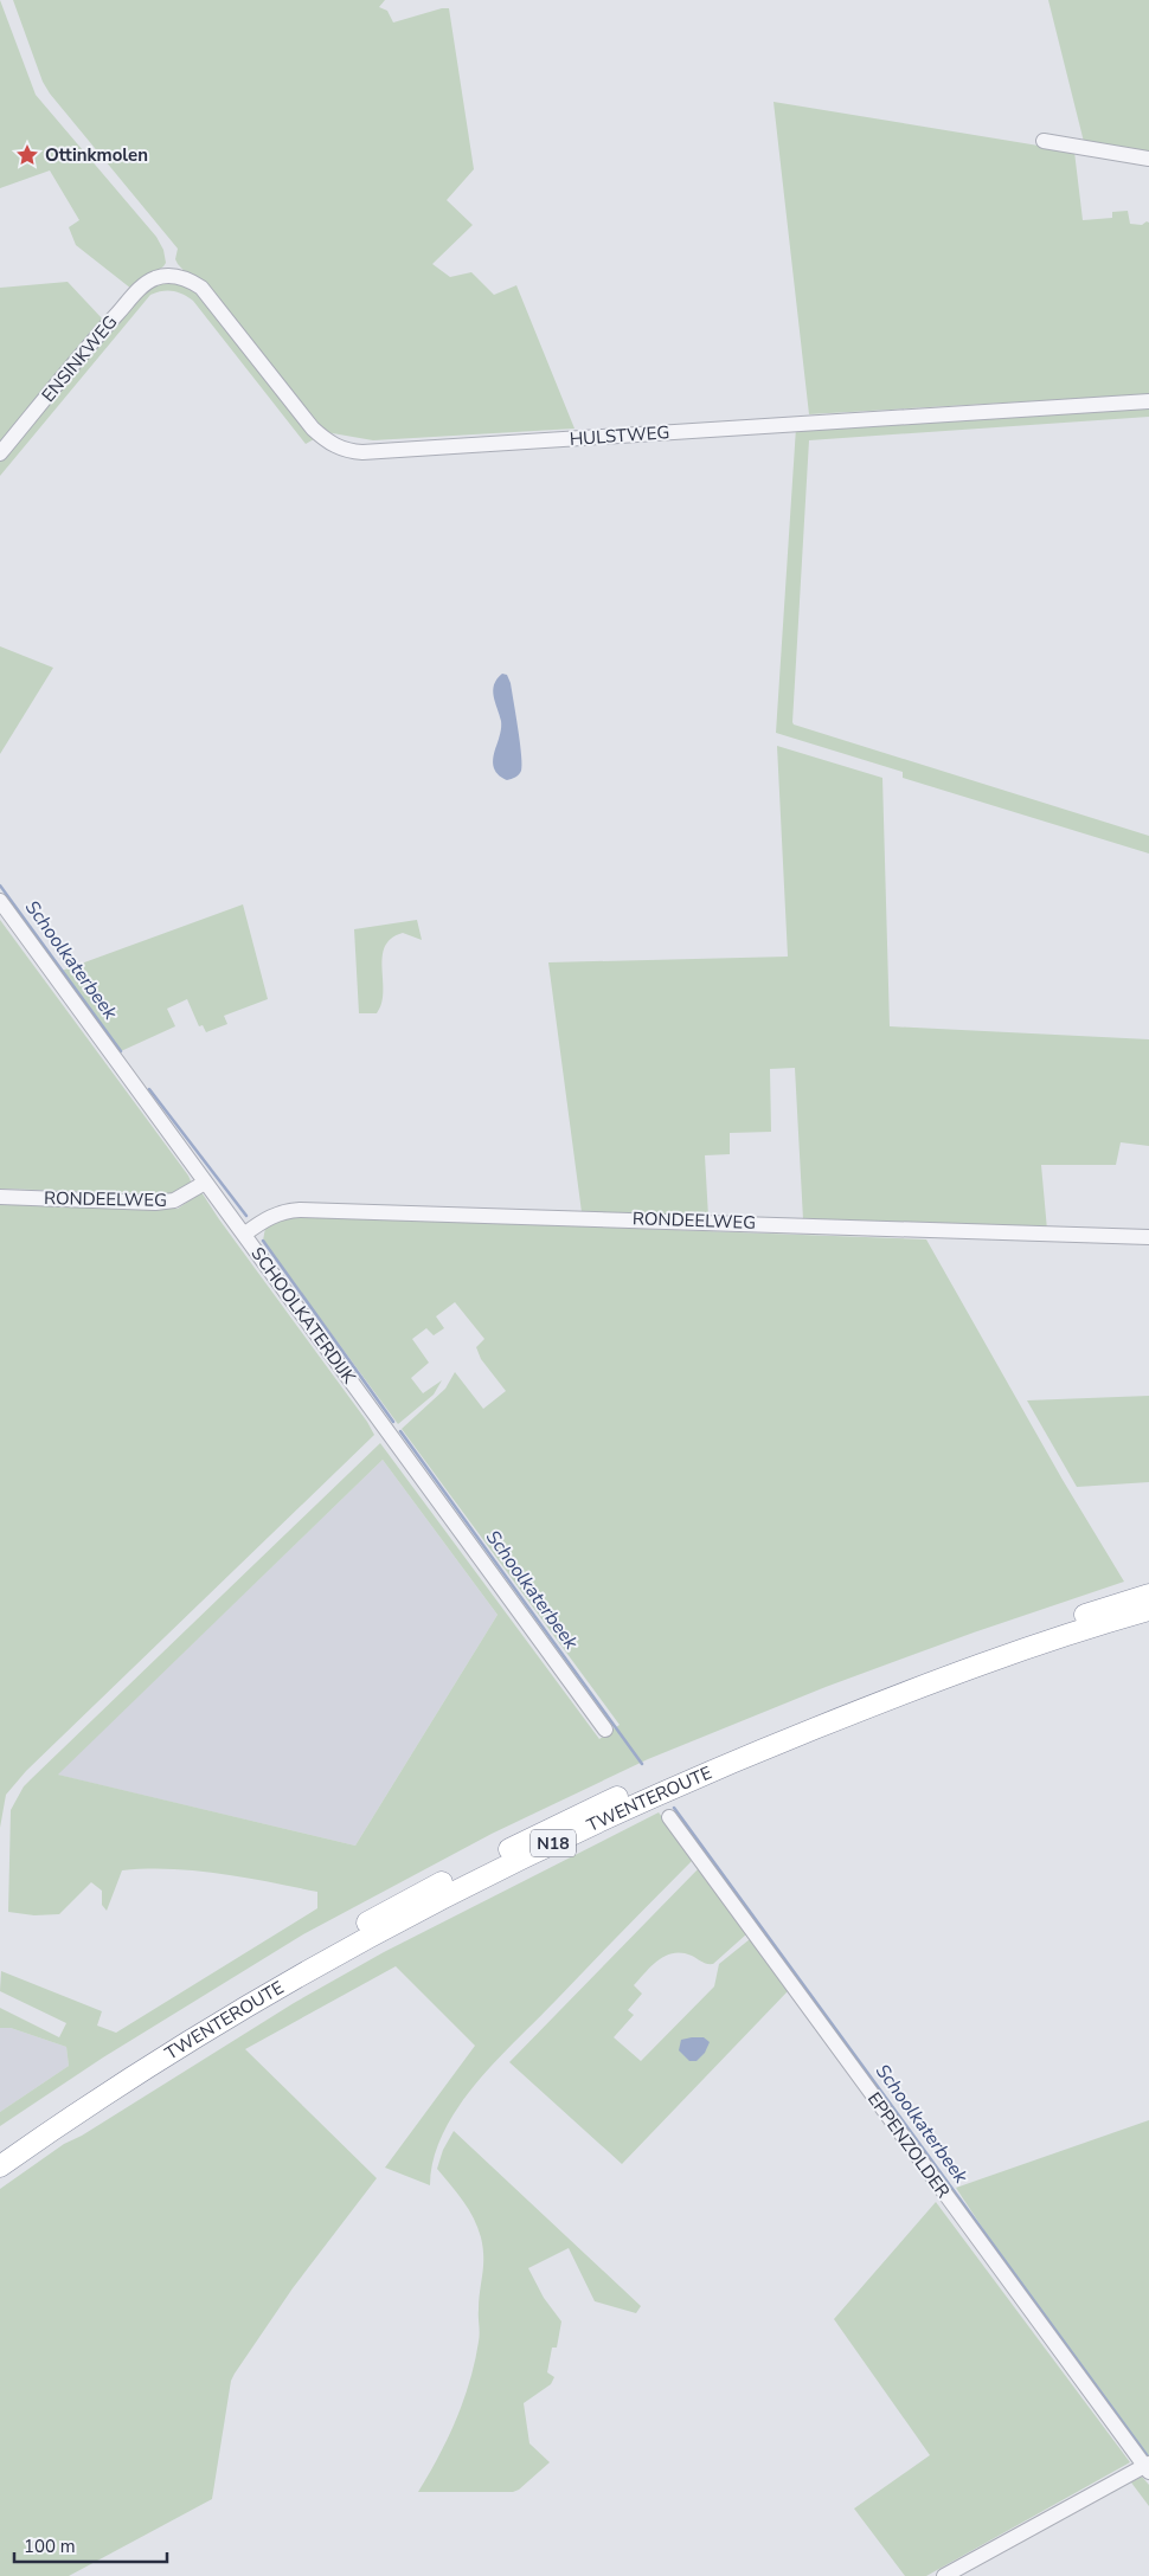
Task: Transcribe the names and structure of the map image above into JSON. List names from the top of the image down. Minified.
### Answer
{"streets":{"highway":["TWENTEROUTE","N18"],"street":["ENSINKWEG","HULSTWEG","RONDEELWEG","SCHOOLKATERDIJK","EPPENZOLDER"]},"crossings":[["ENSINKWEG","HULSTWEG"],["RONDEELWEG","SCHOOLKATERDIJK"]],"water":["Schoolkaterbeek"],"places":{"place":["Ottinkmolen"]},"scale_bar":"100 m"}
